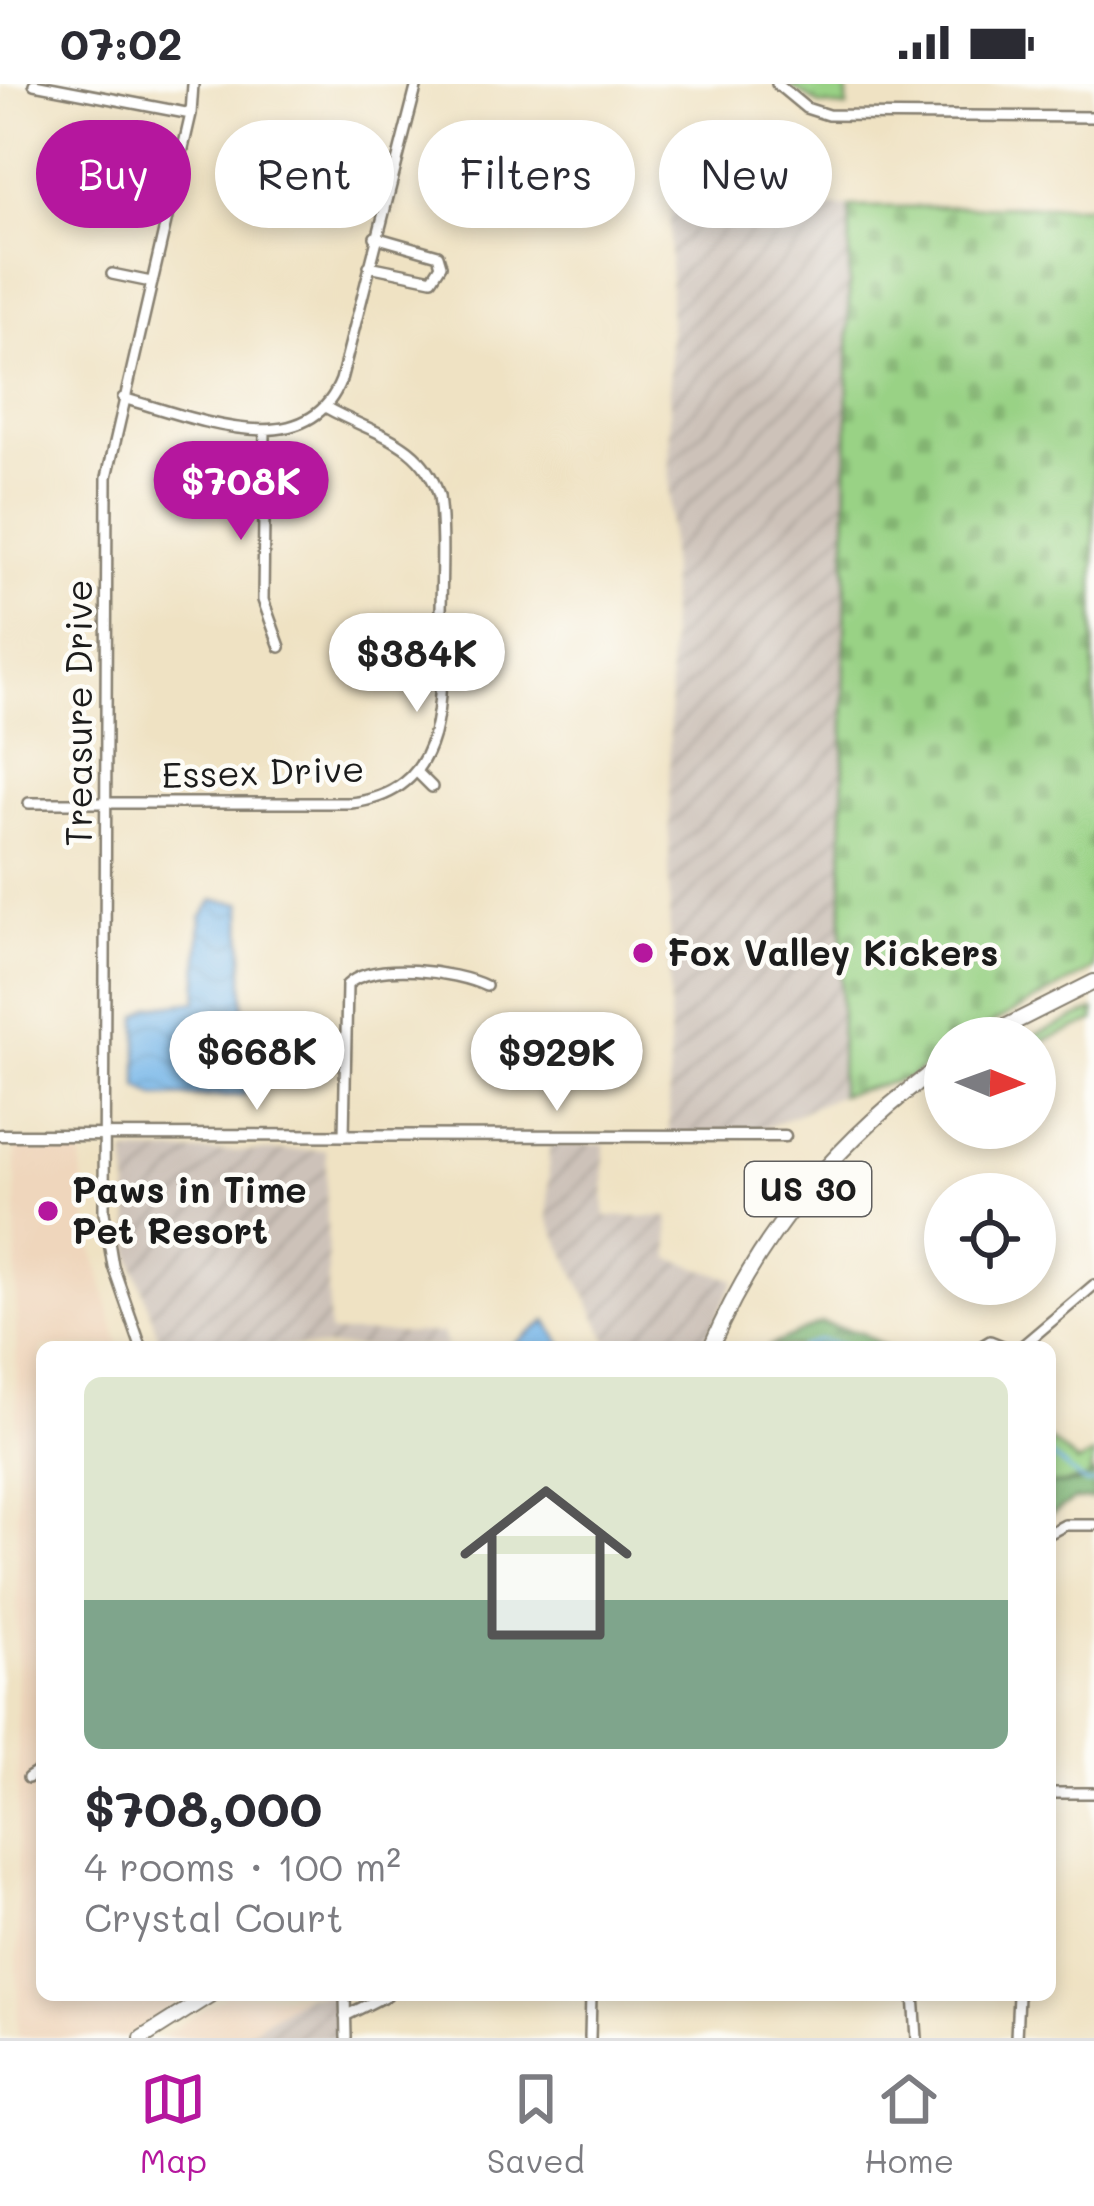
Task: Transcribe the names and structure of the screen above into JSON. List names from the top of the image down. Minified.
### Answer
{"streets":{"main road":["US 30"],"street":["Treasure Drive","Essex Drive"]},"crossings":[["Treasure Drive","Essex Drive"]],"places":["Fox Valley Kickers","Paws in Time Pet Resort"],"north":"right","page":{"status":"07:02","chip":["Buy","Rent","Filters","New"],"price":["$708K","$384K","$668K","$929K"],"list":[{"name":"$708,000","note":"4 rooms · 100 m² · Crystal Court"}],"tabs":["Map","Saved","Home"]}}
